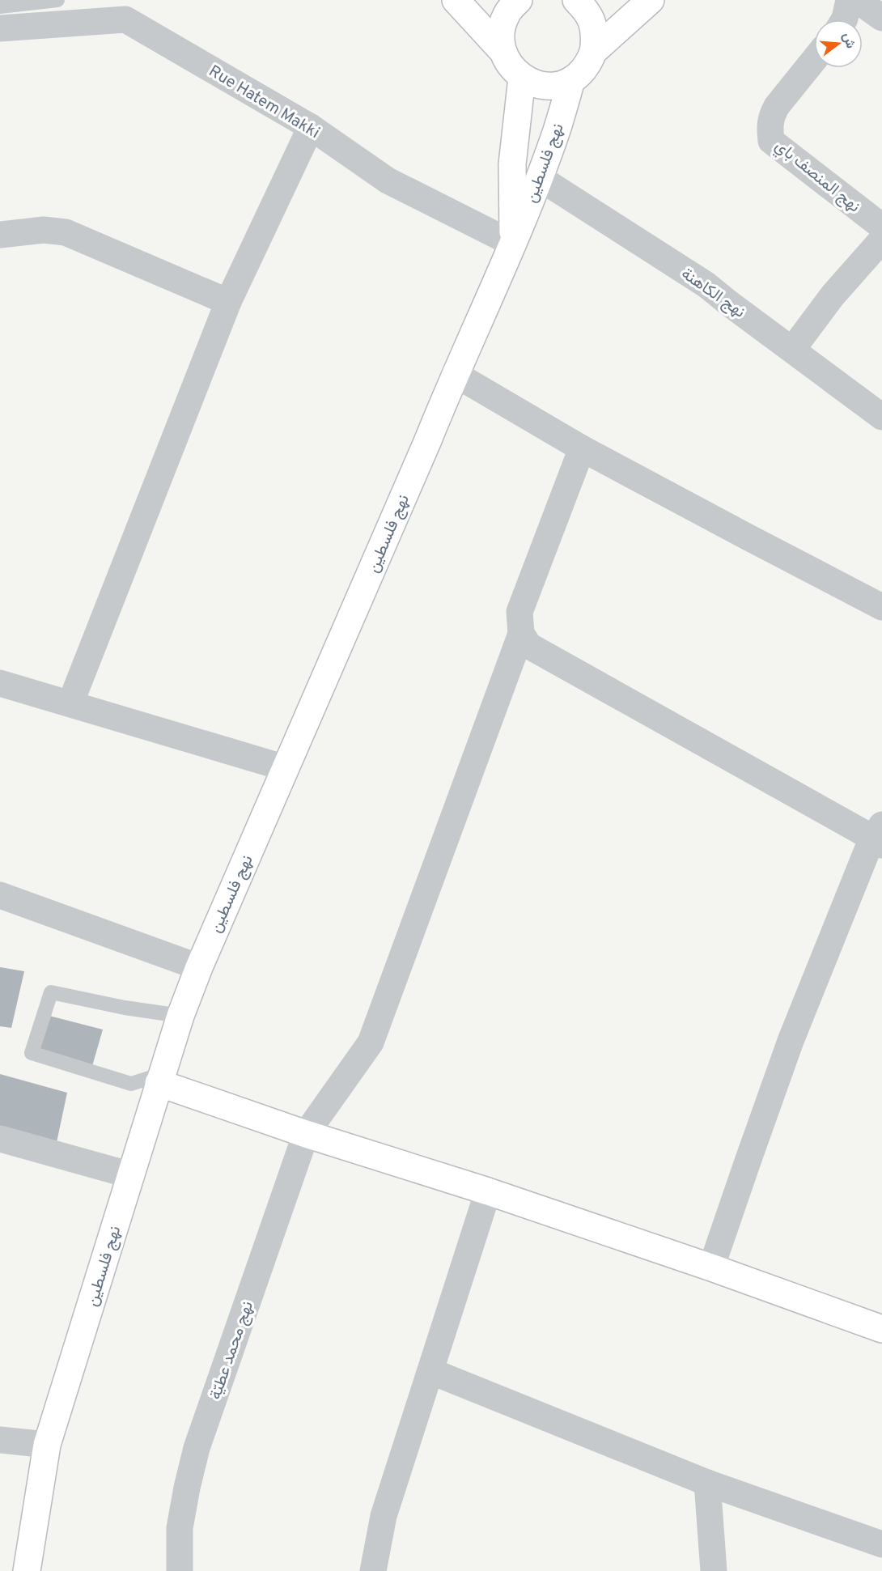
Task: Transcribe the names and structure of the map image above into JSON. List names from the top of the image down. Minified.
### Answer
{"streets":{"main road":["نهج فلسطين"],"street":["Rue Hatem Makki","نهج المنصف باي","نهج الكاهنة","نهج محمد عطيّة"]},"crossings":[["Rue Hatem Makki","نهج فلسطين"],["نهج فلسطين","نهج الكاهنة"]],"north":"right"}
